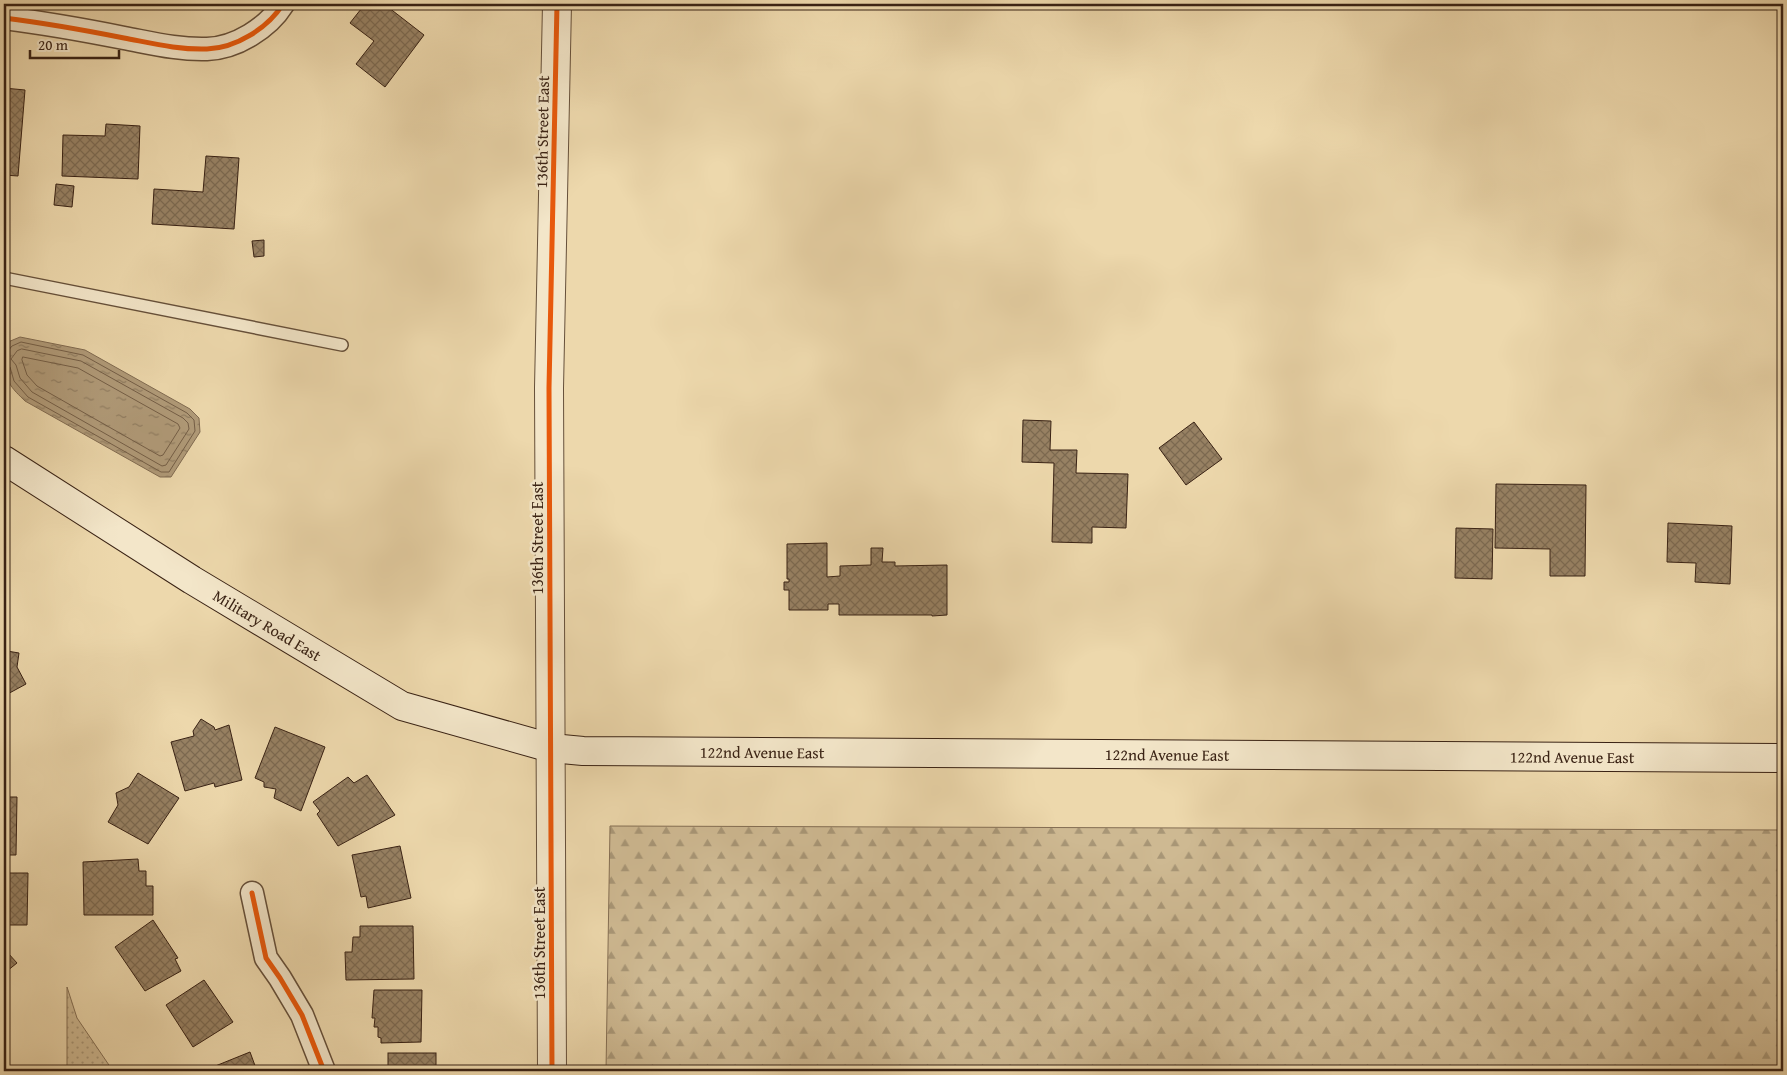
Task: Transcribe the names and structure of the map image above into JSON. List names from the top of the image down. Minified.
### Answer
{"streets":{"main road":["136th Street East","Military Road East","122nd Avenue East"]},"crossings":[["136th Street East","Military Road East"],["136th Street East","122nd Avenue East"],["Military Road East","122nd Avenue East"]],"scale_bar":"20 m"}
